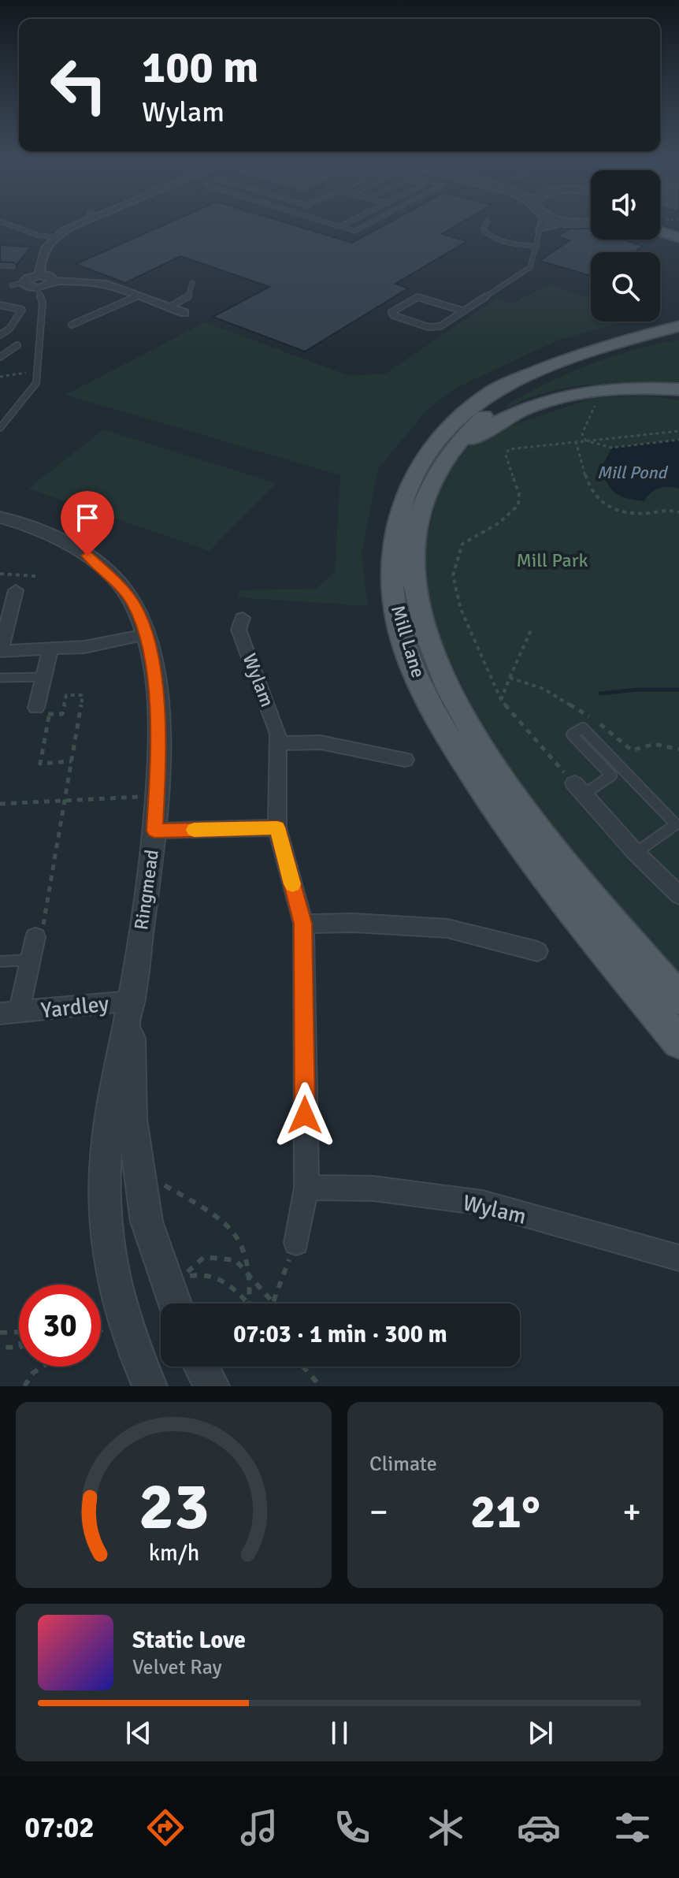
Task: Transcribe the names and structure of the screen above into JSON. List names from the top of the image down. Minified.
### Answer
{"streets":{"main road":["Mill Lane"],"street":["Wylam","Ringmead","Yardley"]},"crossings":[["Ringmead","Yardley"]],"water":["Mill Pond"],"parks":["Mill Park"],"page":{"turn":["100 m","Wylam"],"limit":"30","trip":"07:03 · 1 min · 300 m","tile":"Climate","heat":["−","21°","+"],"song":["Static Love","Velvet Ray"],"tabs":"07:02","gauge":["23","km/h"]}}
